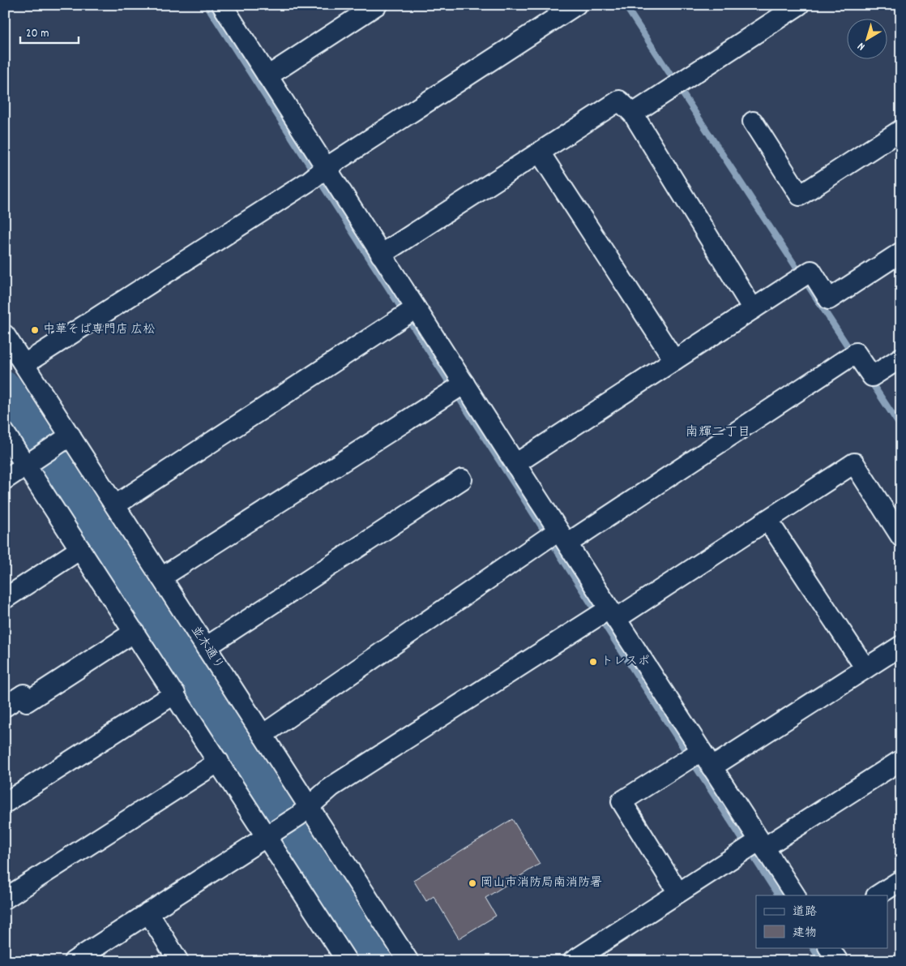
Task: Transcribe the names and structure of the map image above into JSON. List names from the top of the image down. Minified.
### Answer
{"streets":{"street":["並木通り"]},"districts":["南輝二丁目"],"places":["中華そば専門店 広松","トレスポ","岡山市消防局南消防署"],"legend":["道路","建物"],"scale_bar":"20 m","north":"bottom left"}
